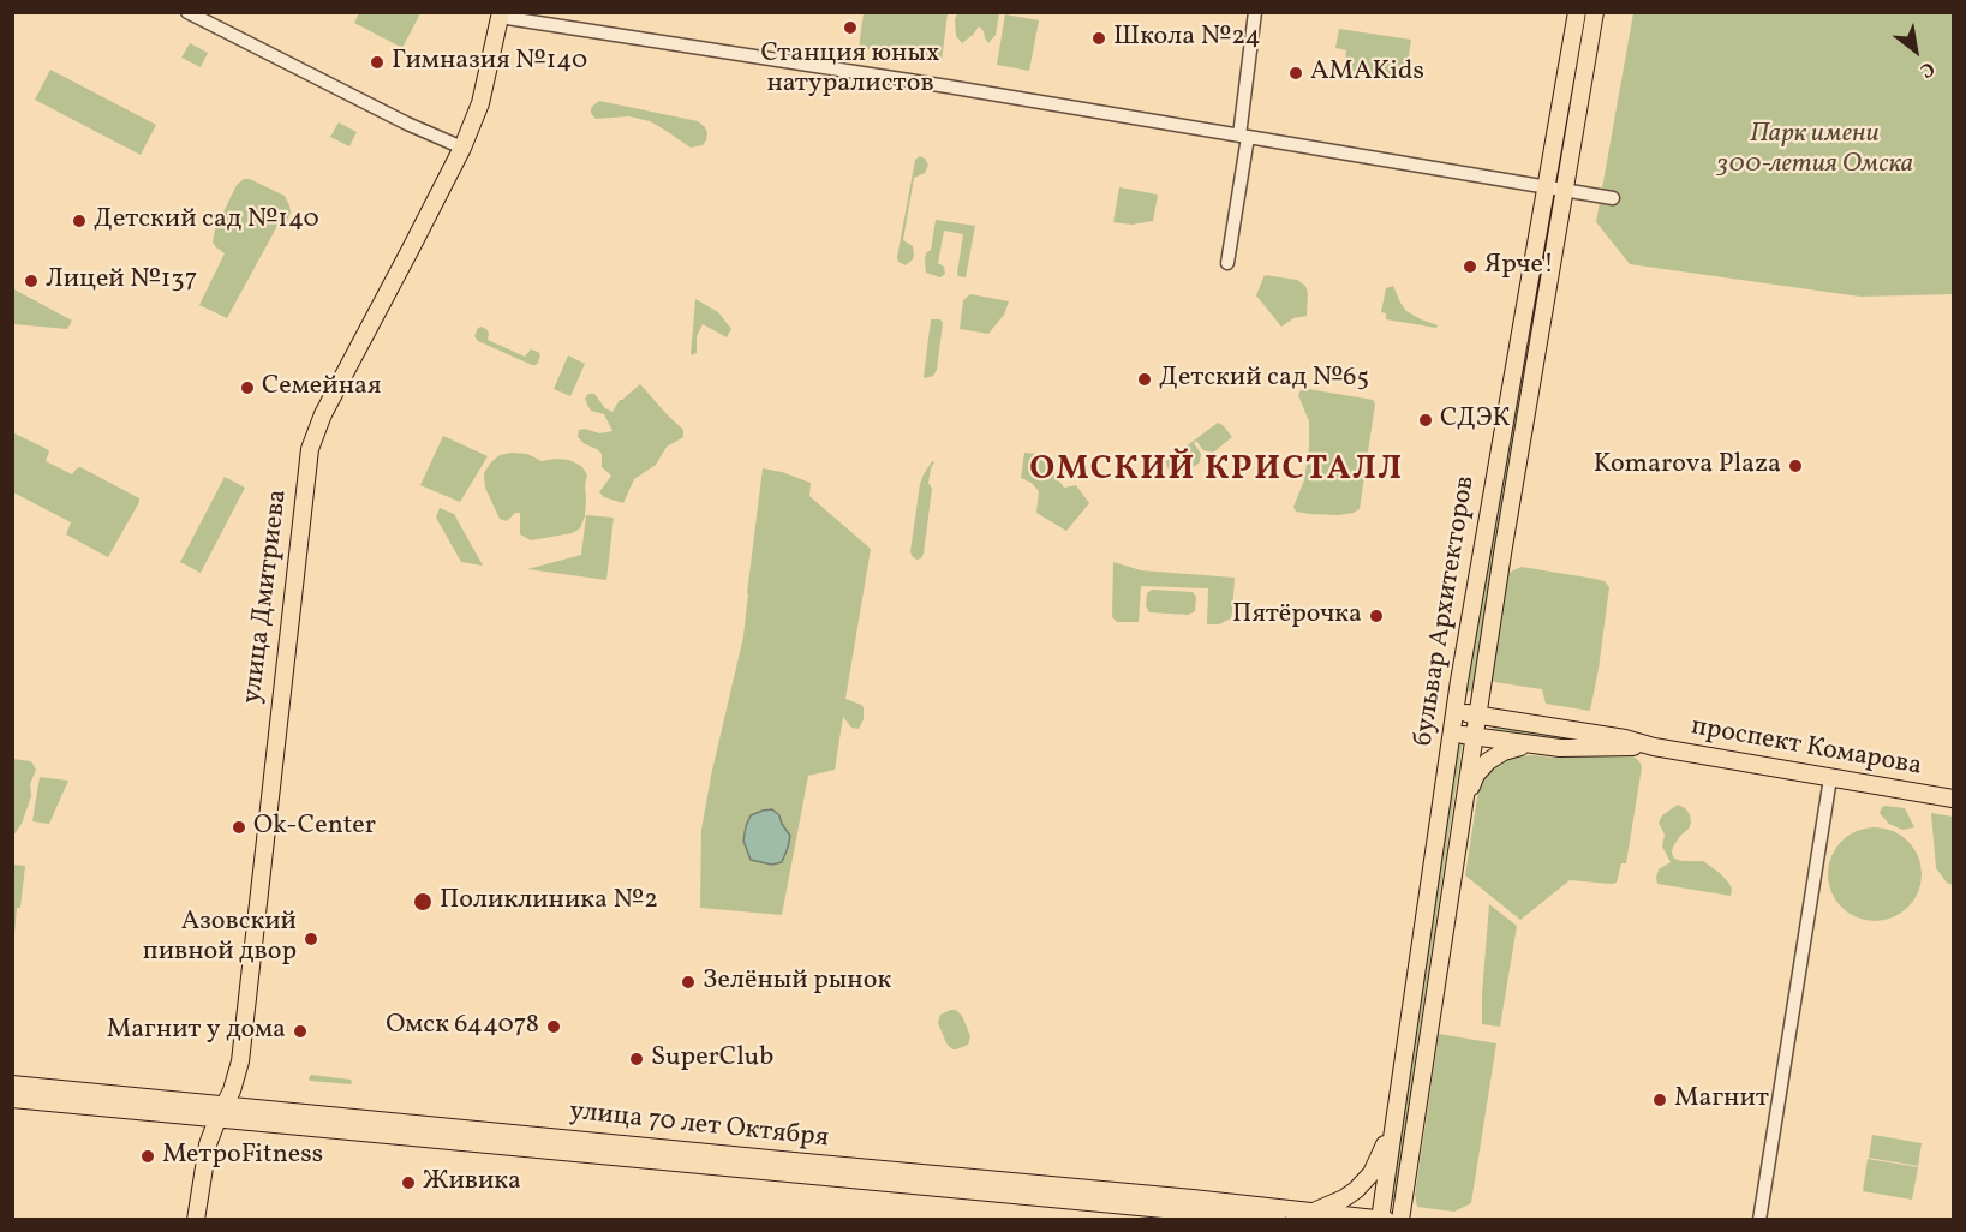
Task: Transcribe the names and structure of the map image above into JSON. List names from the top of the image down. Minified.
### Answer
{"streets":{"main road":["улица Дмитриева","бульвар Архитекторов","проспект Комарова","улица 70 лет Октября"]},"crossings":[["улица Дмитриева","улица 70 лет Октября"],["бульвар Архитекторов","проспект Комарова"],["бульвар Архитекторов","улица 70 лет Октября"]],"districts":["ОМСКИЙ КРИСТАЛЛ"],"parks":["Парк имени 300-летия Омска"],"places":["Станция юных натуралистов","Школа №24","Гимназия №140","AMAKids","Детский сад №140","Ярче!","Лицей №137","Детский сад №65","Семейная","СДЭК","Komarova Plaza","Пятёрочка","Ok-Center","Поликлиника №2","Азовский пивной двор","Зелёный рынок","Омск 644078","Магнит у дома","SuperClub","Магнит","МетроFitness","Живика"],"north":"bottom right"}
